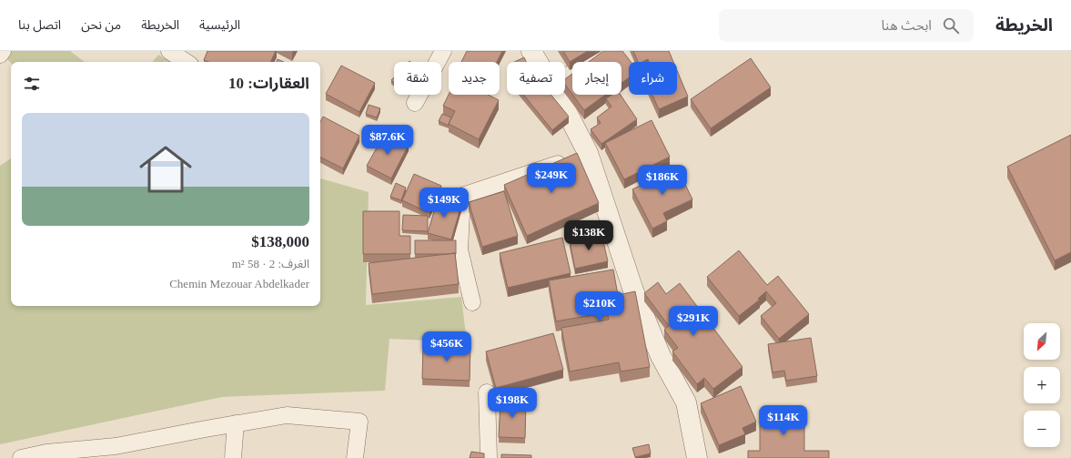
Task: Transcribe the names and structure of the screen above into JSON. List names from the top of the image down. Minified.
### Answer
{"north":"bottom left","page":{"header":"الخريطة","search":"ابحث هنا","nav":["الرئيسية","الخريطة","من نحن","اتصل بنا"],"chip":["شراء","إيجار","تصفية","جديد","شقة"],"heading":"العقارات: 10","list":[{"name":"$138,000","note":"الغرف: 2 · 58 m² · Chemin Mezouar Abdelkader"}],"price":["$87.6K","$249K","$186K","$149K","$138K","$210K","$291K","$456K","$198K","$114K"],"map_buttons":["+","−"]}}
